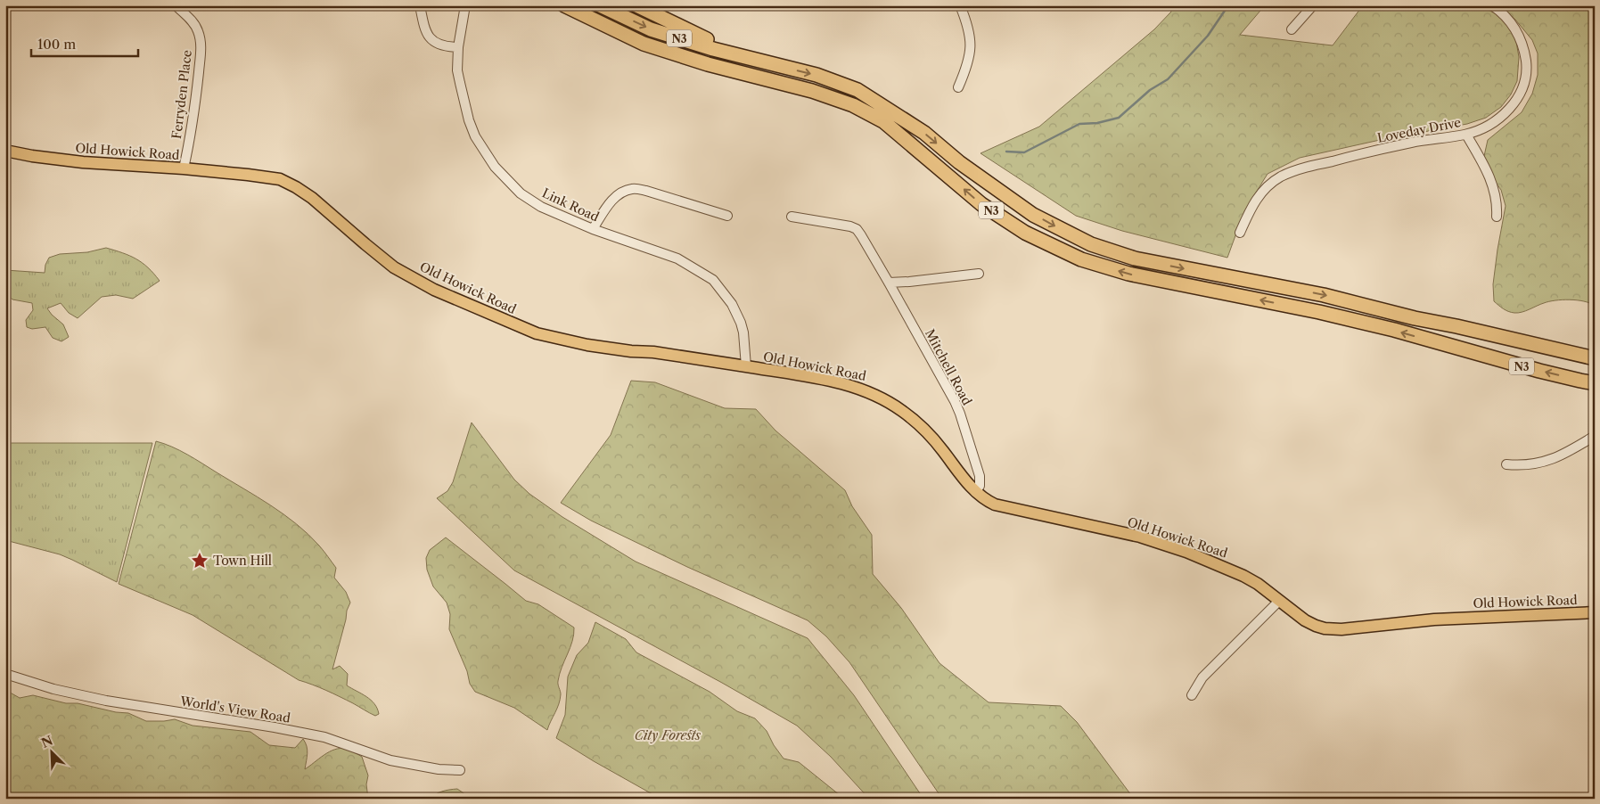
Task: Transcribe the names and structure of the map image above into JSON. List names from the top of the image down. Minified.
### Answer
{"streets":{"highway":["N3"],"main road":["Old Howick Road"],"street":["Ferryden Place","Loveday Drive","Link Road","Mitchell Road","World's View Road"]},"crossings":[["Ferryden Place","Old Howick Road"],["Old Howick Road","Link Road"],["Old Howick Road","Mitchell Road"]],"parks":["City Forests"],"places":{"place":["Town Hill"]},"scale_bar":"100 m","north":"top left"}
